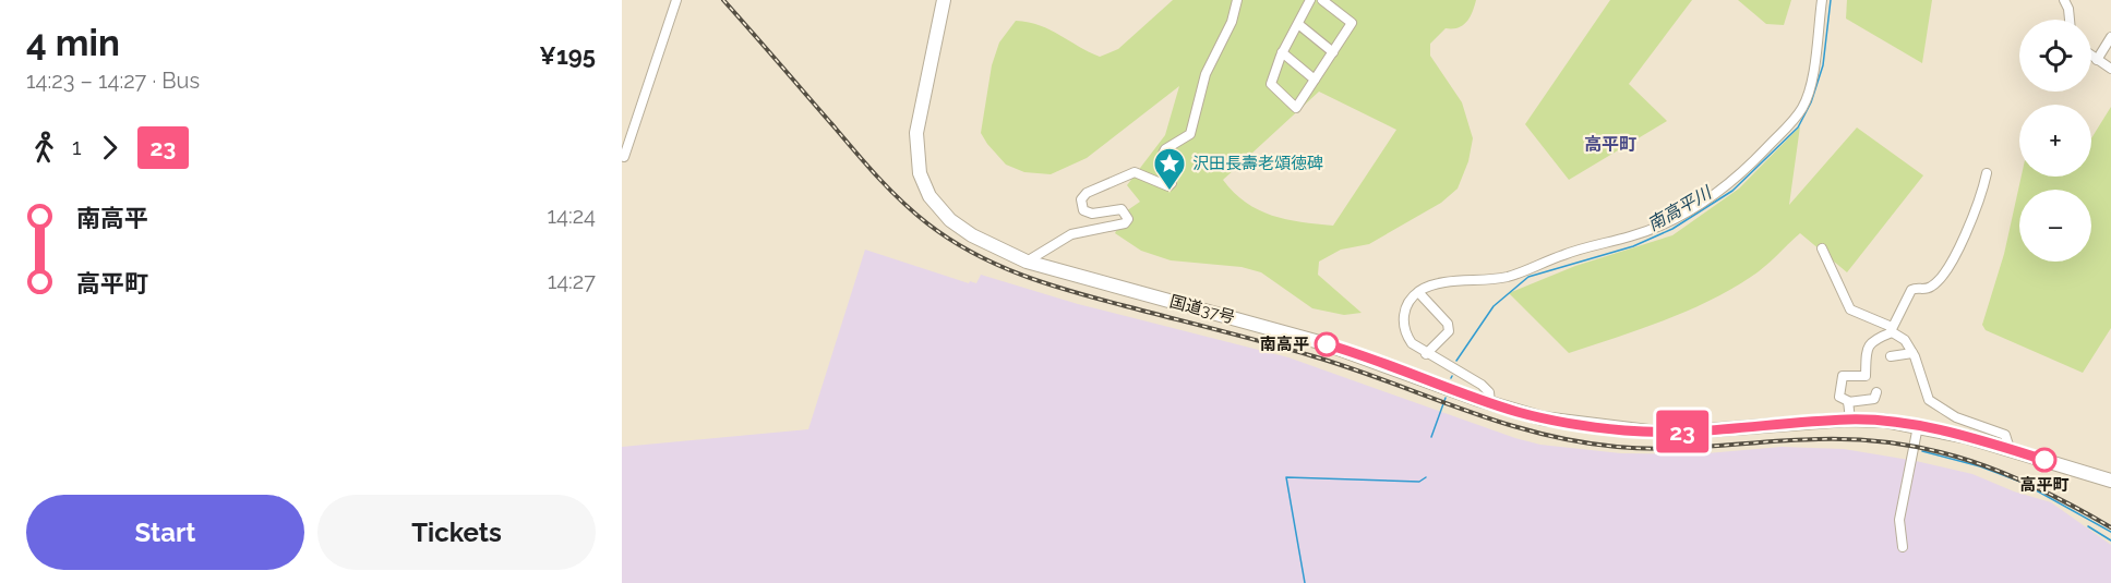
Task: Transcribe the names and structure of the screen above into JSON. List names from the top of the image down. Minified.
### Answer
{"streets":{"highway":["国道37号"]},"districts":["高平町"],"water":["南高平川"],"places":{"place":["沢田長壽老頌徳碑"],"other":["南高平","高平町"]},"lines":["bus line 23"],"page":{"heading":["4 min","14:23 – 14:27 · Bus","¥195"],"on_map":"23","map_buttons":["+","−"],"legs":["1","23"],"list":[{"name":"南高平","value":"14:24"},{"name":"高平町","value":"14:27"}],"buttons":["Start","Tickets"]}}
